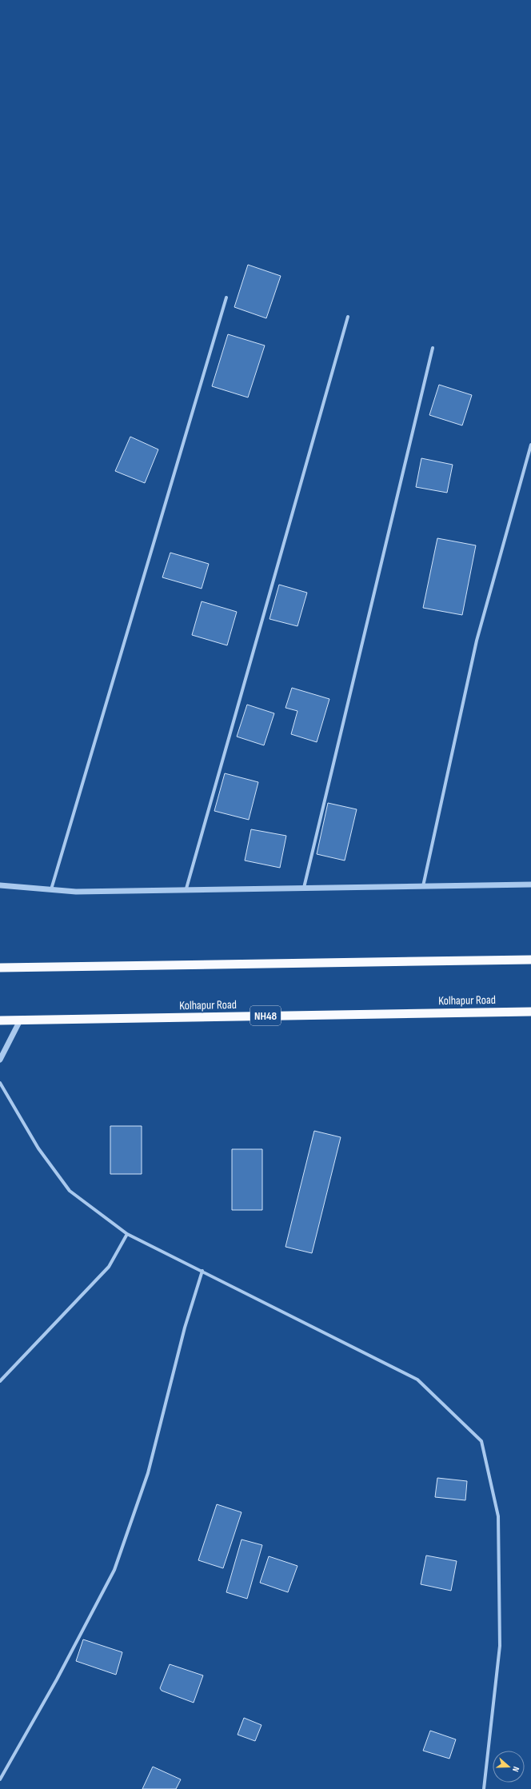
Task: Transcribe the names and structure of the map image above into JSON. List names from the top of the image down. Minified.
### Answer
{"streets":{"highway":["Kolhapur Road","NH48"]},"north":"right"}
